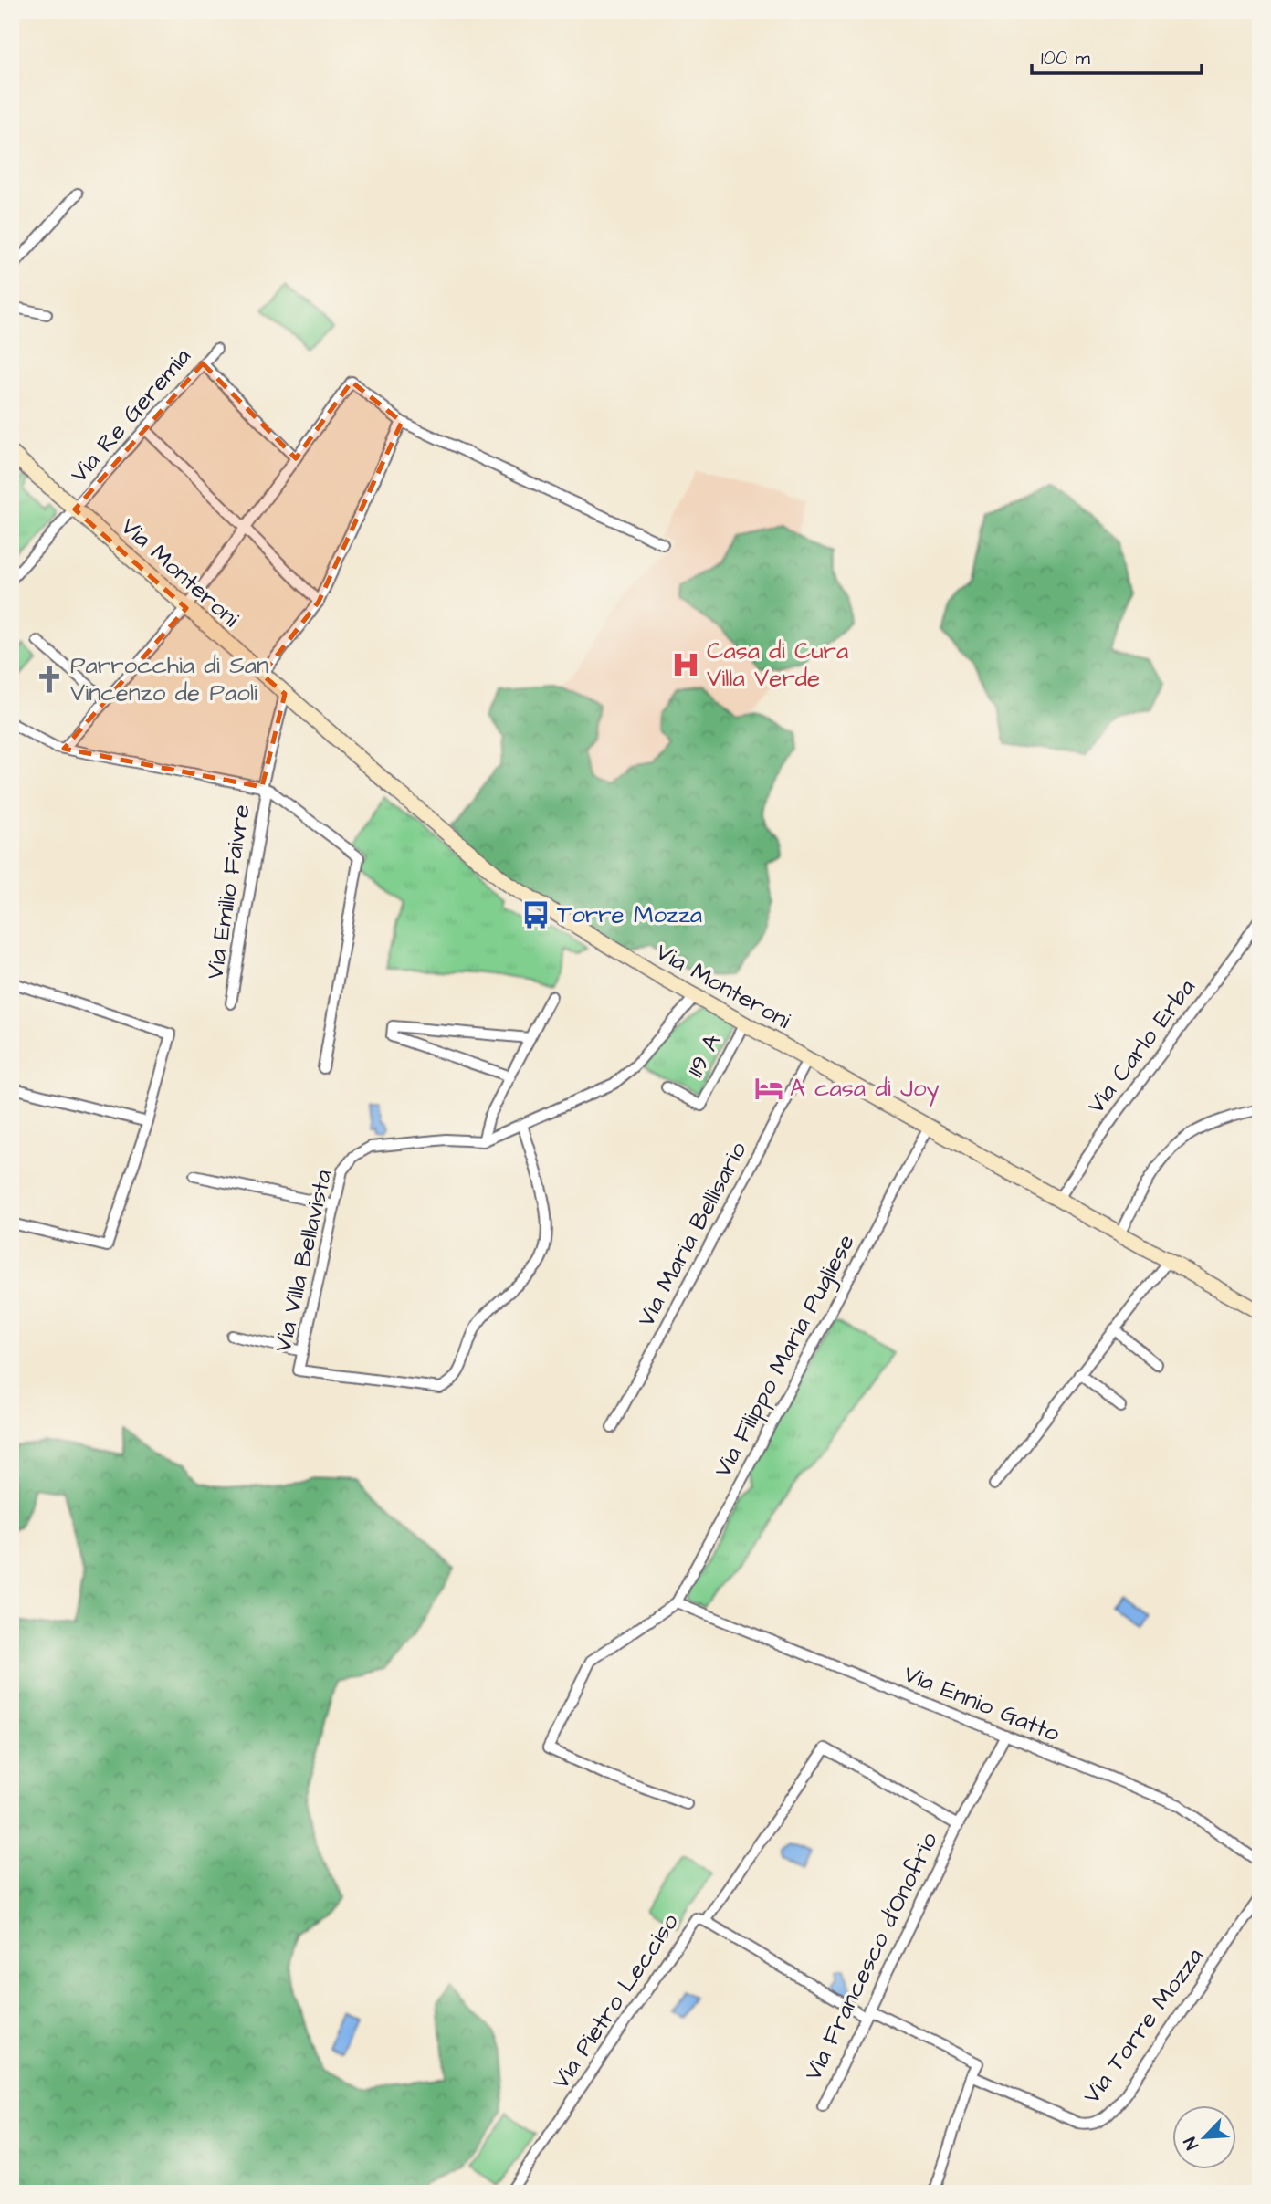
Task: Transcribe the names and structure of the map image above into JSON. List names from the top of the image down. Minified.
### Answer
{"streets":{"main road":["Via Monteroni"],"street":["Via Re Geremia","Via Emilio Faivre","Via Carlo Erba","119 A","Via Maria Bellisario","Via Villa Bellavista","Via Filippo Maria Pugliese","Via Ennio Gatto","Via Francesco d'Onofrio","Via Pietro Lecciso","Via Torre Mozza"]},"crossings":[["Via Re Geremia","Via Monteroni"],["Via Monteroni","Via Emilio Faivre"],["Via Monteroni","Via Carlo Erba"],["Via Monteroni","119 A"],["Via Monteroni","Via Maria Bellisario"],["Via Monteroni","Via Villa Bellavista"],["Via Monteroni","Via Filippo Maria Pugliese"],["Via Filippo Maria Pugliese","Via Ennio Gatto"],["Via Francesco d'Onofrio","Via Pietro Lecciso"]],"places":{"hospital":["Casa di Cura Villa Verde"],"church":["Parrocchia di San Vincenzo de Paoli"],"bus stop":["Torre Mozza"],"hotel":["A casa di Joy"]},"scale_bar":"100 m","north":"bottom left"}
